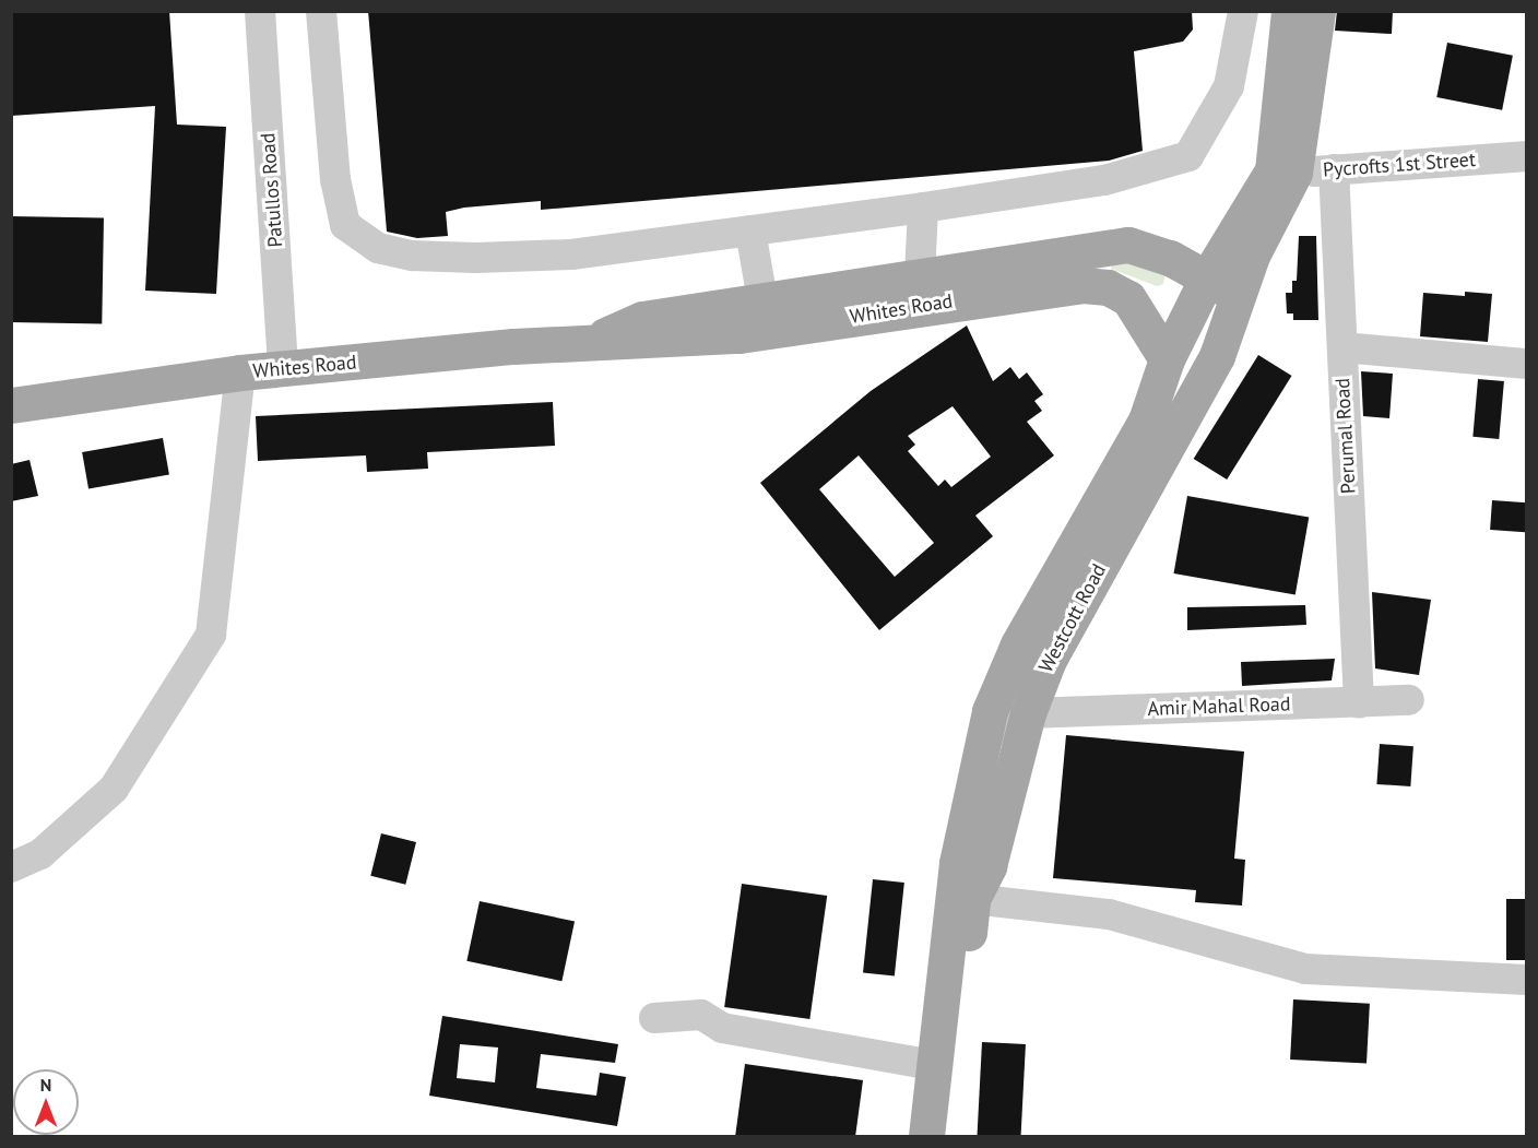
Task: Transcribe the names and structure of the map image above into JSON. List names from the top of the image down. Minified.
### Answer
{"streets":{"main road":["Whites Road","Westcott Road"],"street":["Pycrofts 1st Street","Patullos Road","Perumal Road","Amir Mahal Road"]},"crossings":[["Pycrofts 1st Street","Perumal Road"],["Pycrofts 1st Street","Westcott Road"],["Patullos Road","Whites Road"],["Whites Road","Westcott Road"],["Perumal Road","Amir Mahal Road"],["Westcott Road","Amir Mahal Road"]],"north":"top"}
